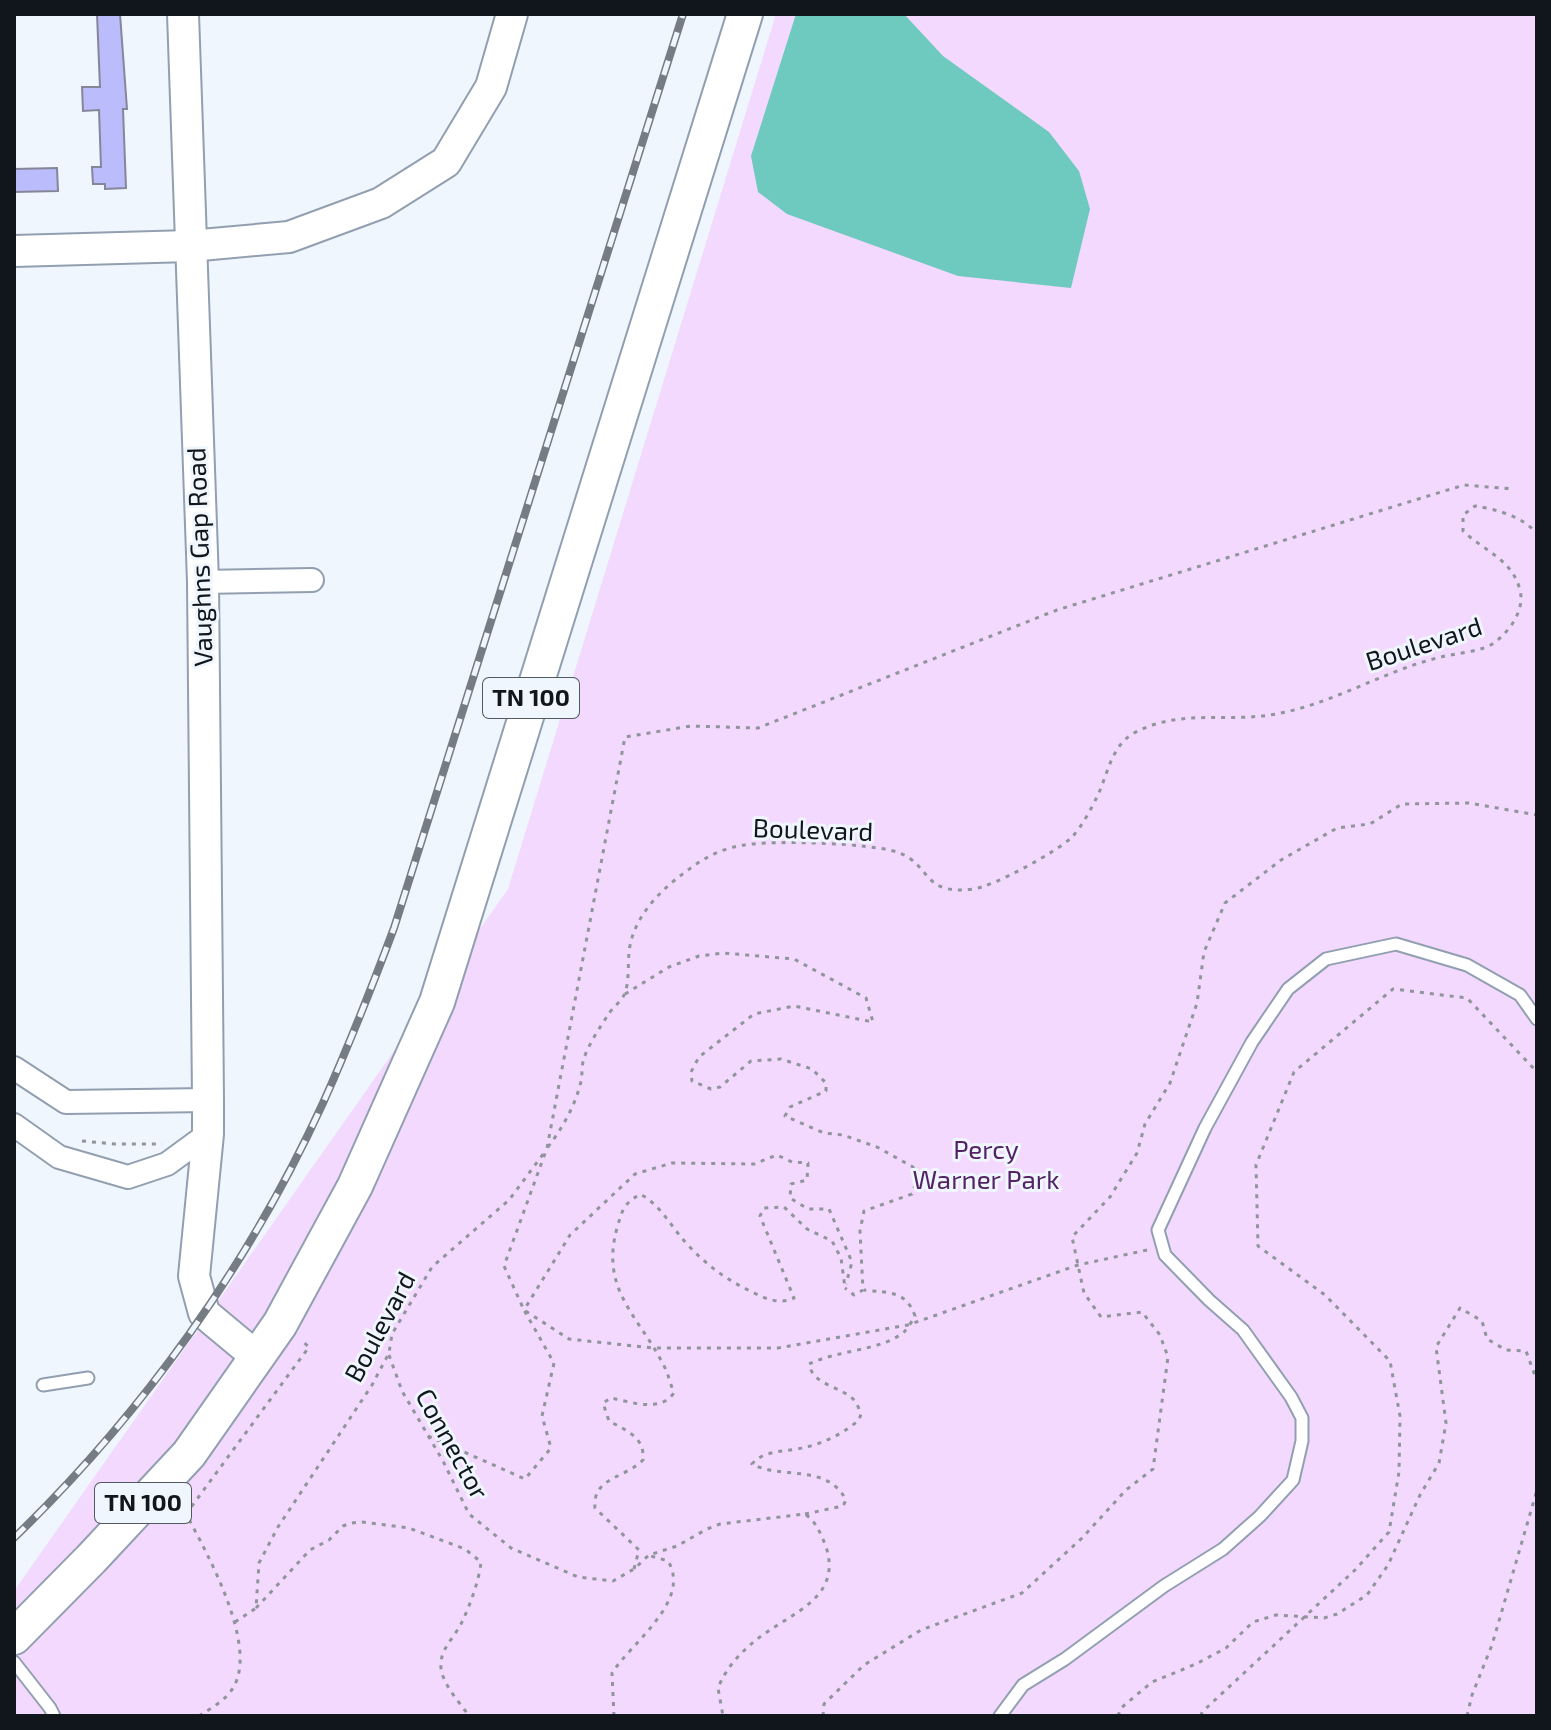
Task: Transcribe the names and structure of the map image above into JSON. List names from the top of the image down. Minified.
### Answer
{"streets":{"main road":["TN 100"],"street":["Vaughns Gap Road"],"path":["Boulevard","Connector"]},"crossings":[["Vaughns Gap Road","TN 100"],["Boulevard","Connector"]],"parks":["Percy Warner Park"]}
